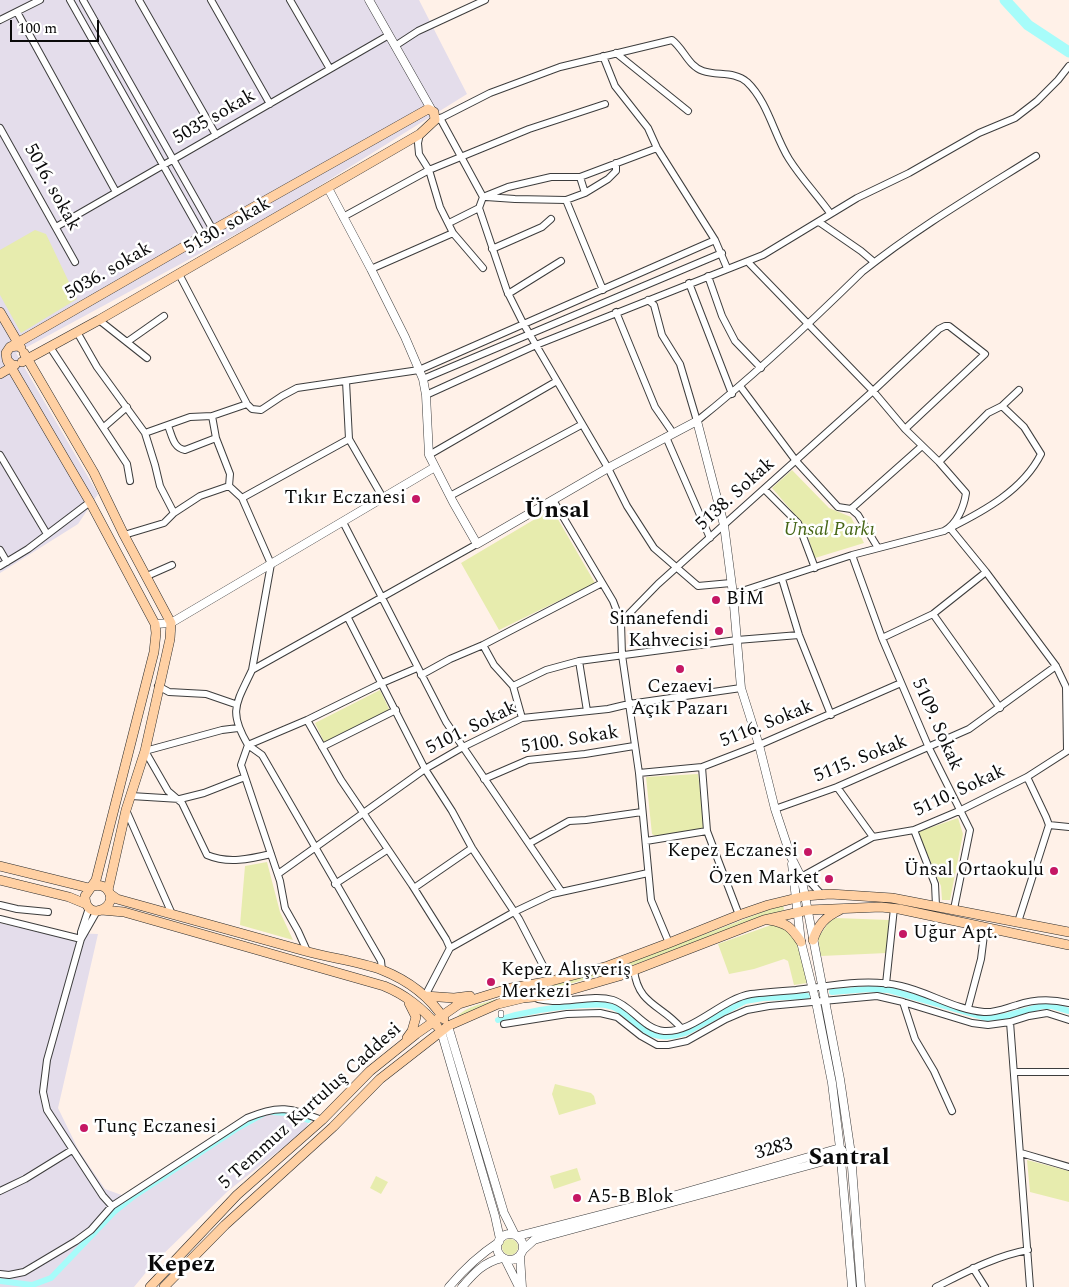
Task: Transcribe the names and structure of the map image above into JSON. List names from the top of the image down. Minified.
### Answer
{"streets":{"main road":["5130. sokak","5036. sokak","5 Temmuz Kurtuluş Caddesi"],"street":["5035 sokak","5016. sokak","5138. Sokak","5116. Sokak","5109. Sokak","5101. Sokak","5100. Sokak","5115. Sokak","5110. Sokak","3283"]},"crossings":[["5035 sokak","5016. sokak"],["5130. sokak","5036. sokak"],["5116. Sokak","5109. Sokak"],["5109. Sokak","5115. Sokak"],["5109. Sokak","5110. Sokak"],["5109. Sokak","5 Temmuz Kurtuluş Caddesi"]],"districts":["Ünsal","Santral","Kepez"],"parks":["Ünsal Parkı"],"places":["Tıkır Eczanesi","BİM","Sinanefendi Kahvecisi","Cezaevi Açık Pazarı","Kepez Eczanesi","Ünsal Ortaokulu","Özen Market","Uğur Apt.","Kepez Alışveriş Merkezi","Tunç Eczanesi","A5-B Blok"],"scale_bar":"100 m"}
